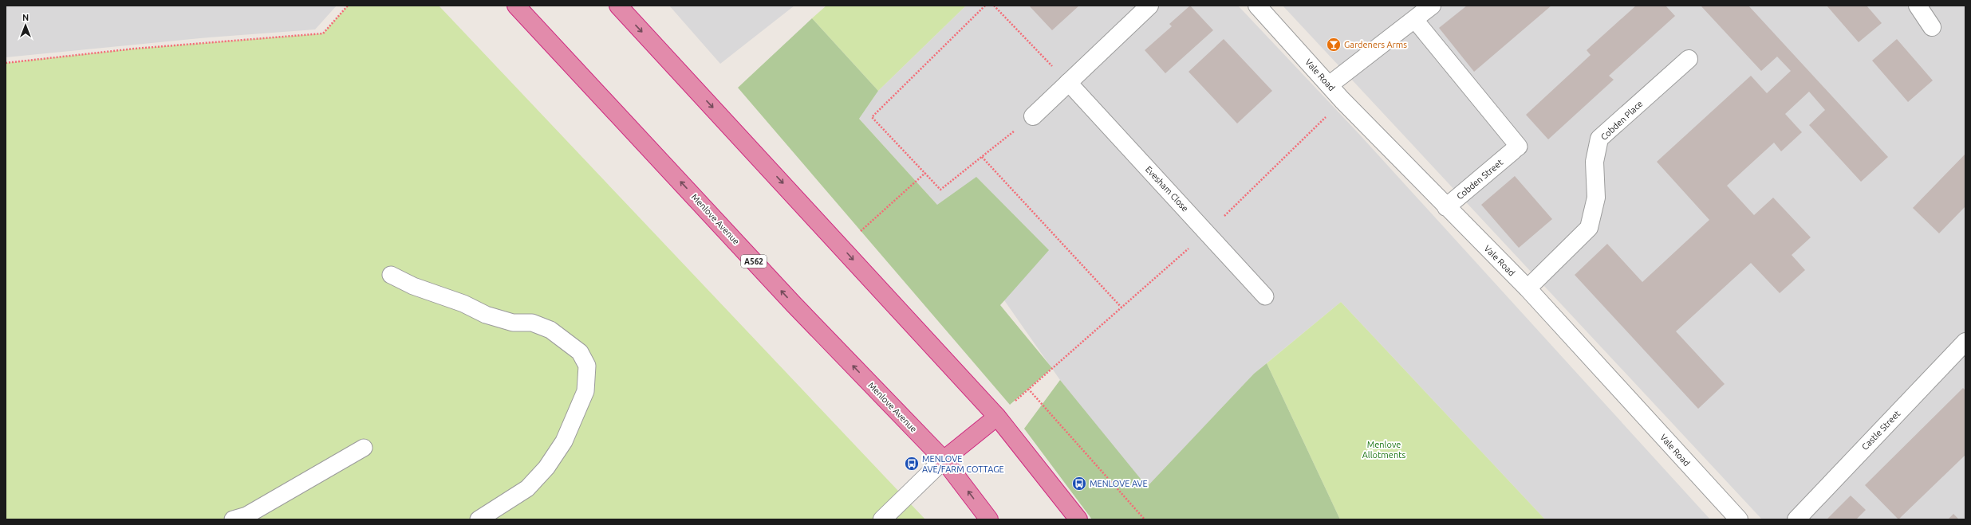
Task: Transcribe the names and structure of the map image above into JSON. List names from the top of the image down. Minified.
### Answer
{"streets":{"highway":["Menlove Avenue","A562"],"street":["Vale Road","Cobden Place","Cobden Street","Castle Street"],"lane":["Evesham Close"]},"crossings":[["Vale Road","Cobden Place"],["Vale Road","Cobden Street"]],"parks":["Menlove Allotments"],"places":{"bar":["Gardeners Arms"],"bus stop":["MENLOVE AVE/FARM COTTAGE","MENLOVE AVE"]},"north":"top"}
